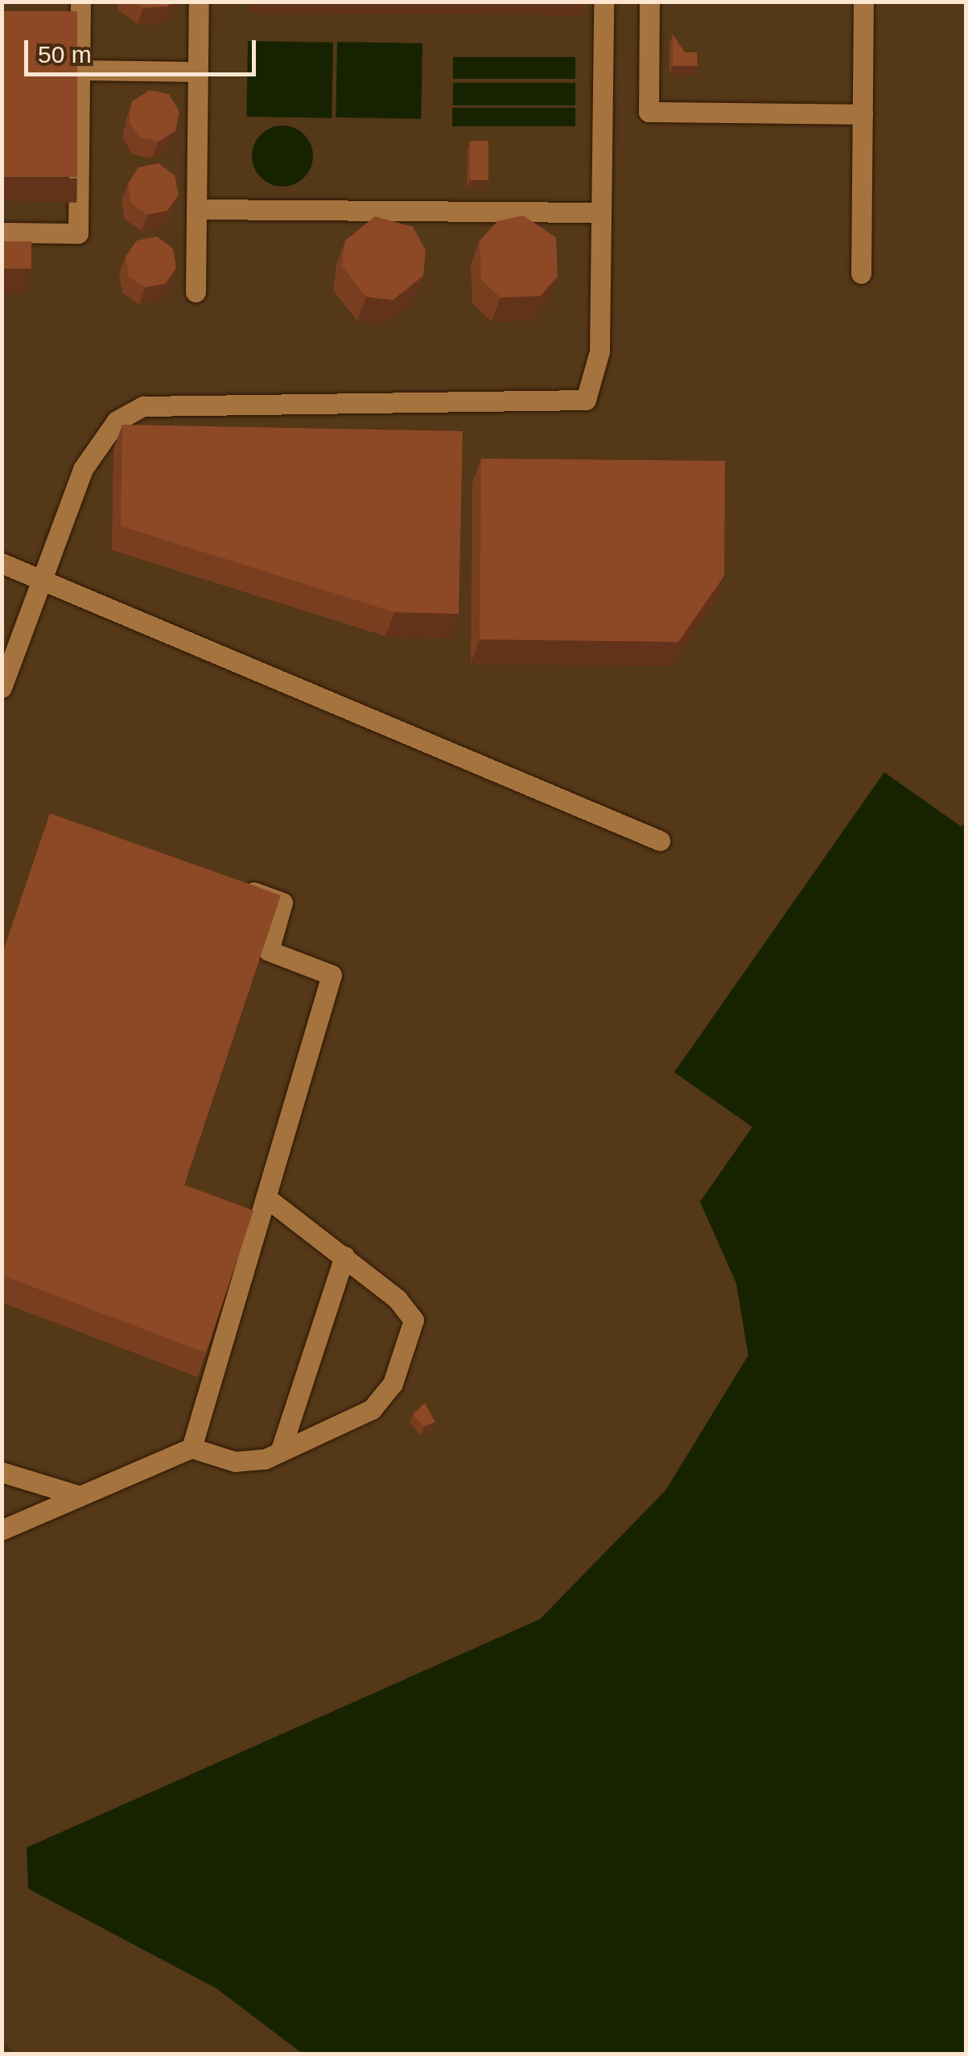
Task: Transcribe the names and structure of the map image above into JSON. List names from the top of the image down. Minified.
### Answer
{"scale_bar":"50 m"}
